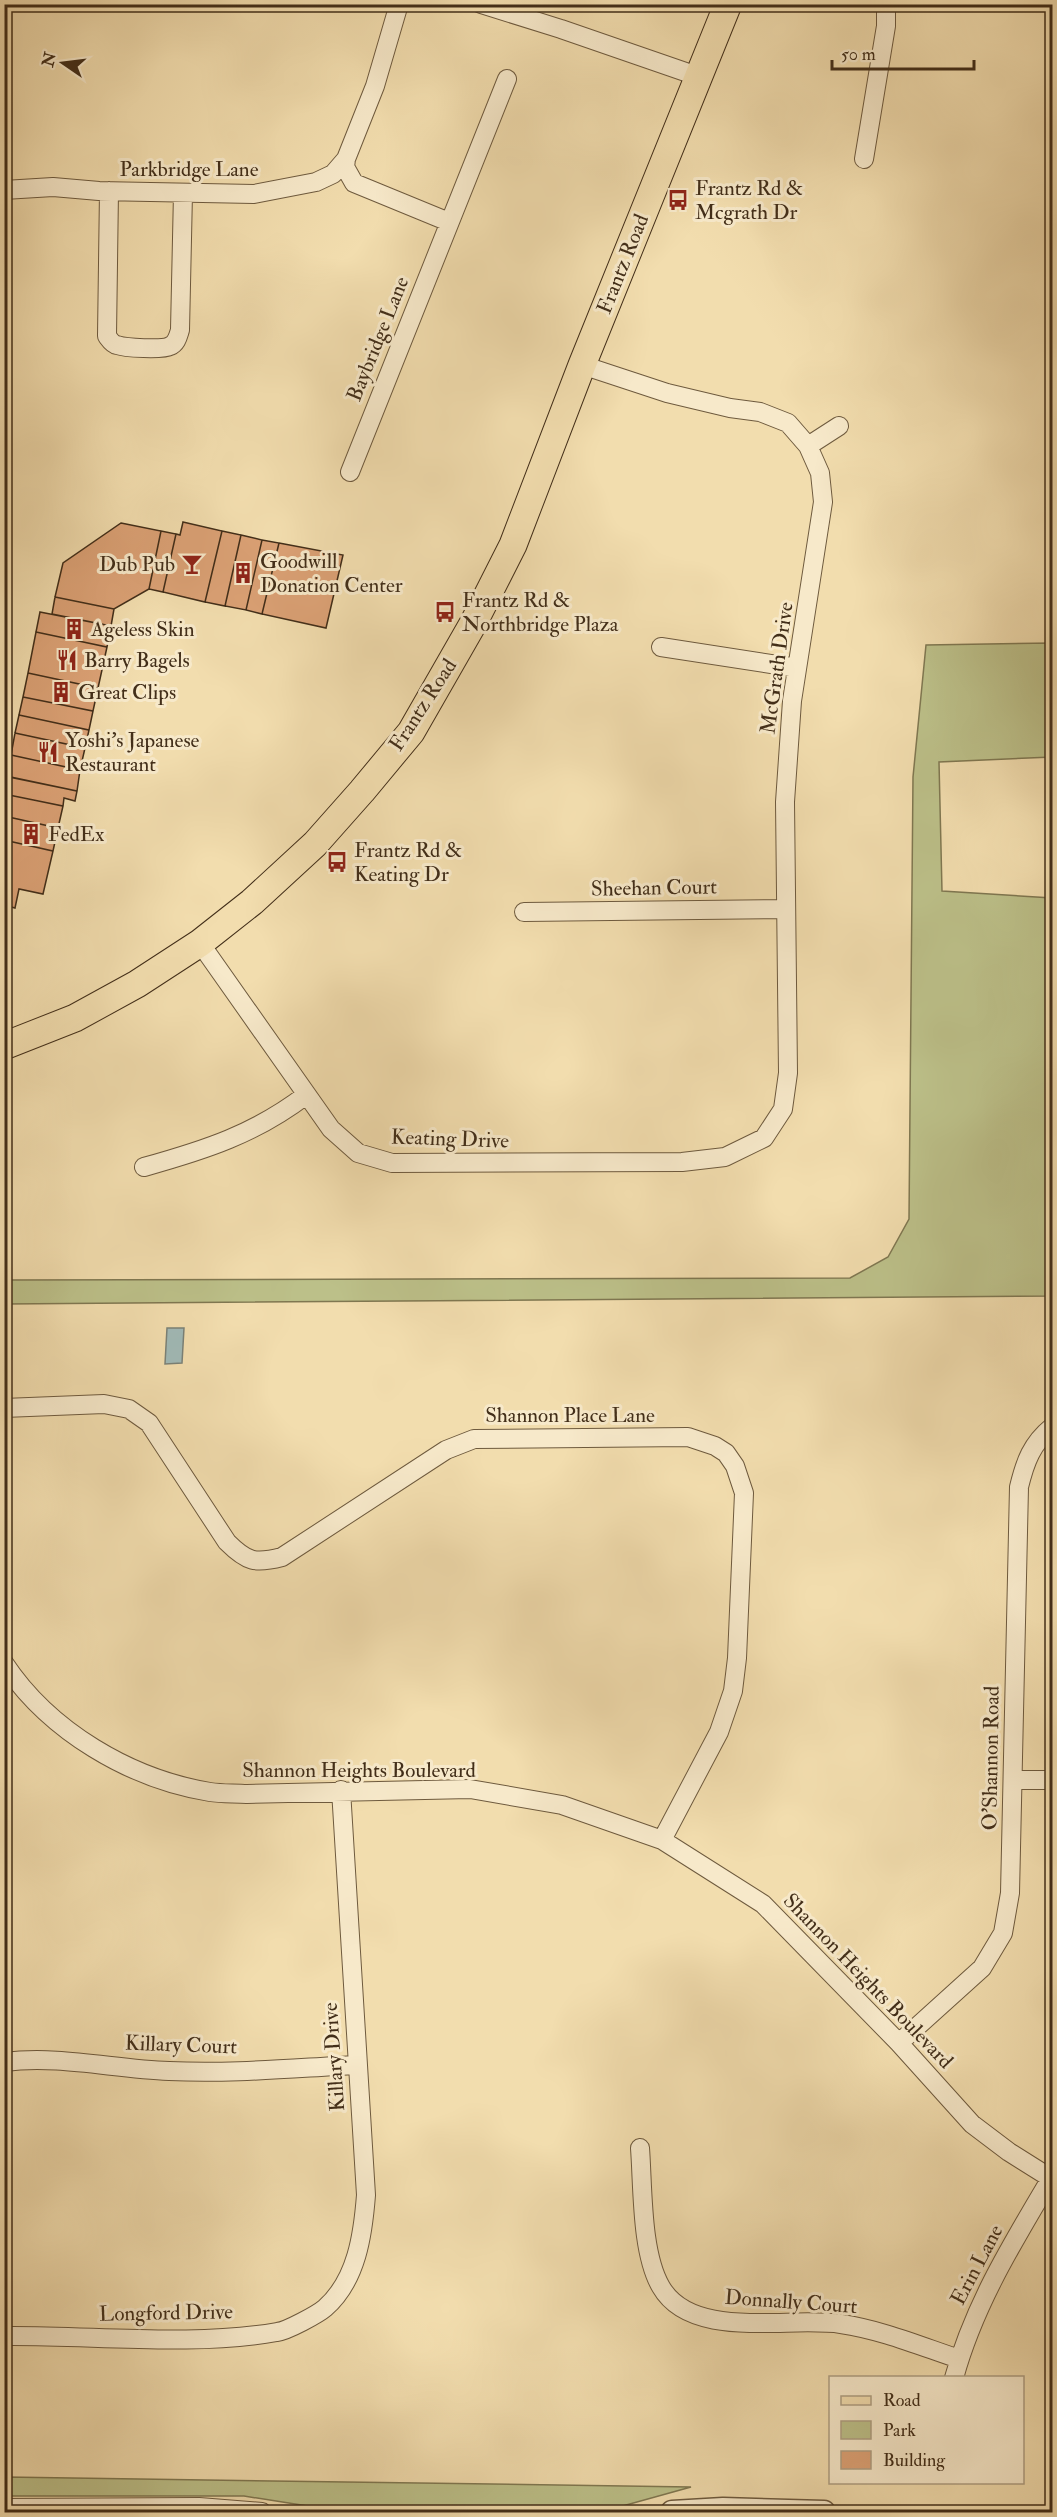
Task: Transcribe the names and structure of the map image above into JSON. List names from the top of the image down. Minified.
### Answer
{"streets":{"main road":["Frantz Road"],"street":["Parkbridge Lane","Baybridge Lane","McGrath Drive","Sheehan Court","Keating Drive","Shannon Place Lane","O'Shannon Road","Shannon Heights Boulevard","Killary Court","Killary Drive","Erin Lane","Donnally Court","Longford Drive"]},"crossings":[["Frantz Road","McGrath Drive"],["Frantz Road","Keating Drive"],["McGrath Drive","Sheehan Court"],["McGrath Drive","Keating Drive"],["Shannon Place Lane","Shannon Heights Boulevard"],["O'Shannon Road","Shannon Heights Boulevard"],["Shannon Heights Boulevard","Killary Drive"],["Shannon Heights Boulevard","Erin Lane"],["Killary Court","Killary Drive"],["Killary Drive","Longford Drive"],["Erin Lane","Donnally Court"]],"places":{"bus stop":["Frantz Rd & Mcgrath Dr","Frantz Rd & Northbridge Plaza","Frantz Rd & Keating Dr"],"bar":["Dub Pub"],"building":["Goodwill Donation Center","Ageless Skin","Great Clips","FedEx"],"restaurant":["Barry Bagels","Yoshi's Japanese Restaurant"]},"legend":["Road","Park","Building"],"scale_bar":"50 m","north":"left"}
